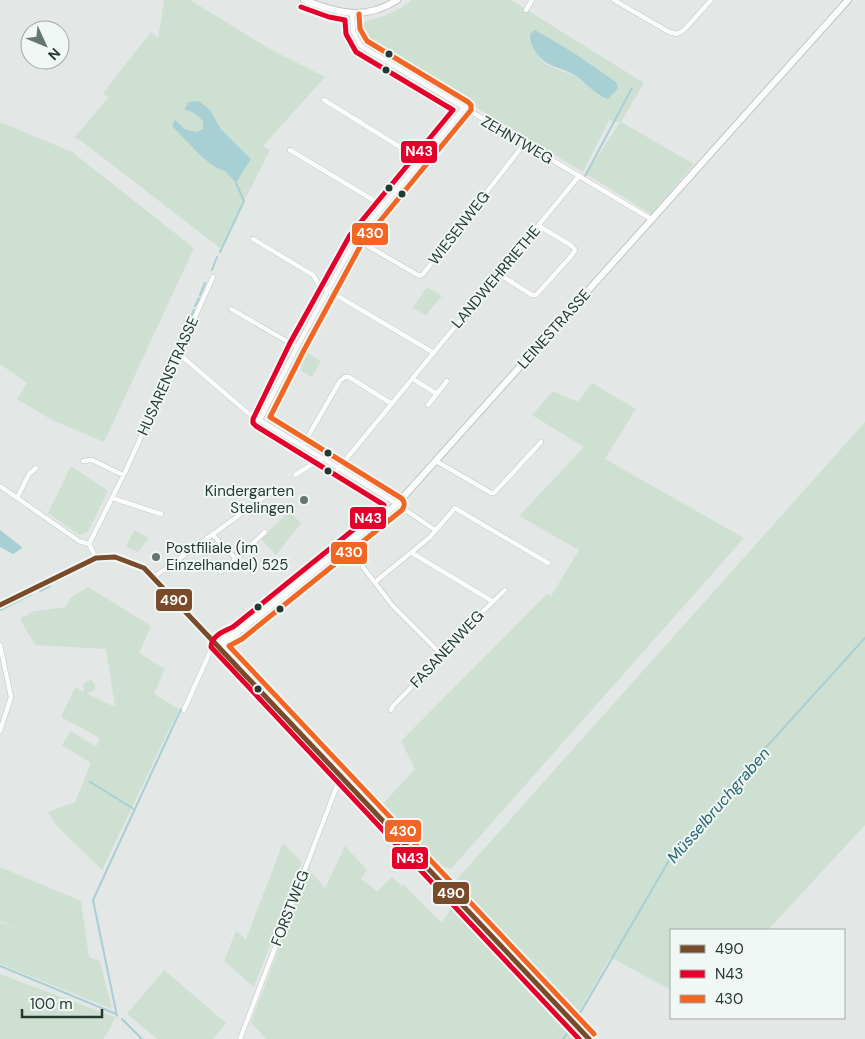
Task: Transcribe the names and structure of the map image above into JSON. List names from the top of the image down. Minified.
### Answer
{"streets":{"street":["ZEHNTWEG","WIESENWEG","LANDWEHRRIETHE","LEINESTRASSE","HUSARENSTRASSE","FASANENWEG","FORSTWEG"]},"crossings":[["ZEHNTWEG","WIESENWEG"],["ZEHNTWEG","LANDWEHRRIETHE"],["ZEHNTWEG","LEINESTRASSE"]],"water":["Müsselbruchgraben"],"places":["Kindergarten Stelingen","Postfiliale (im Einzelhandel) 525"],"lines":["transit line N43","transit line 430","transit line 490"],"legend":["490","N43","430"],"scale_bar":"100 m","north":"bottom right"}
